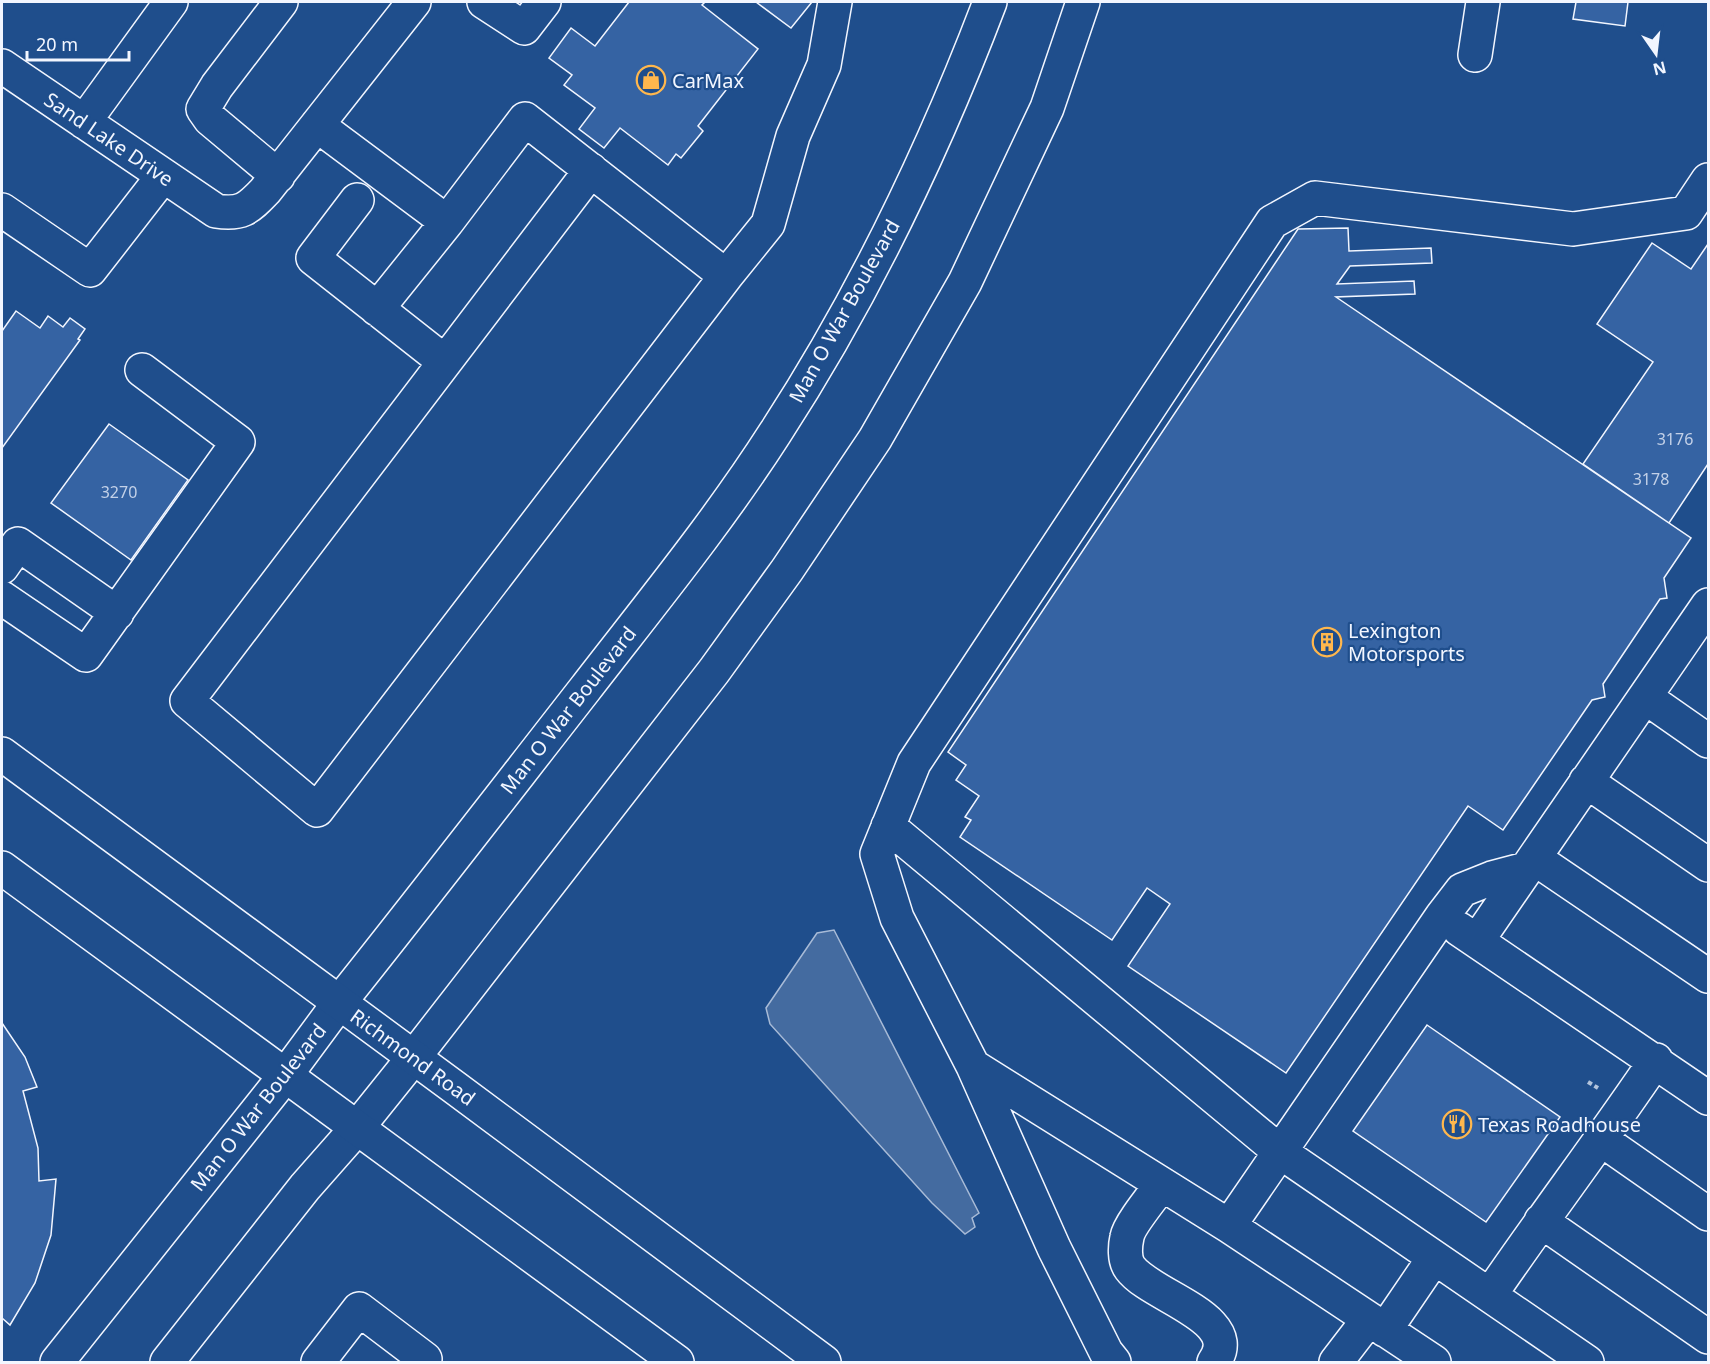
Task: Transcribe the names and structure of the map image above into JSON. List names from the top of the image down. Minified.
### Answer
{"streets":{"main road":["Sand Lake Drive","Man O War Boulevard","Richmond Road"]},"crossings":[["Man O War Boulevard","Richmond Road"]],"places":{"shop":["CarMax"],"building":["Lexington Motorsports"],"restaurant":["Texas Roadhouse"]},"house_numbers":["3176","3178","3270"],"scale_bar":"20 m","north":"bottom"}
